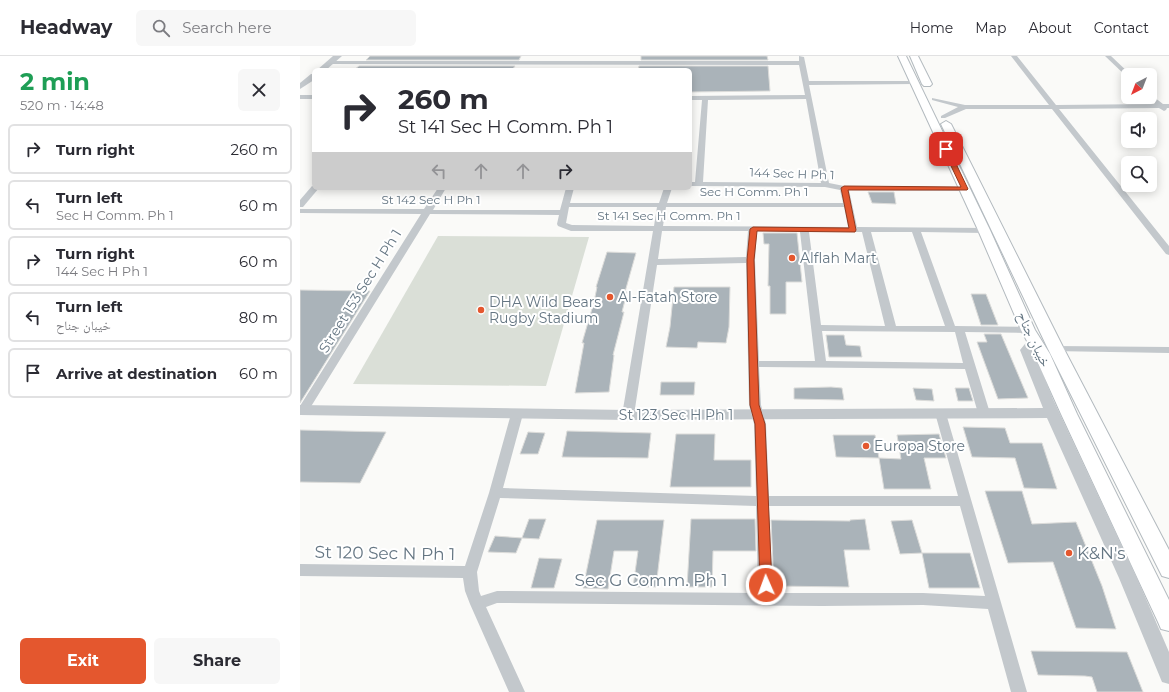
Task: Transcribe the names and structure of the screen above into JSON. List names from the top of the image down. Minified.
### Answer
{"streets":{"main road":["خیبان جناح"],"street":["144 Sec H Ph 1","Sec H Comm. Ph 1","St 142 Sec H Ph 1","St 141 Sec H Comm. Ph 1","Street 153 Sec H Ph 1","St 123 Sec H Ph 1","St 120 Sec N Ph 1","Sec G Comm. Ph 1"]},"crossings":[["144 Sec H Ph 1","خیبان جناح"],["Sec H Comm. Ph 1","St 142 Sec H Ph 1"],["Sec H Comm. Ph 1","St 141 Sec H Comm. Ph 1"],["St 142 Sec H Ph 1","St 141 Sec H Comm. Ph 1"],["St 142 Sec H Ph 1","Street 153 Sec H Ph 1"],["St 141 Sec H Comm. Ph 1","خیبان جناح"],["Street 153 Sec H Ph 1","St 123 Sec H Ph 1"]],"places":["Alflah Mart","Al-Fatah Store","DHA Wild Bears Rugby Stadium","Europa Store","K&N's"],"north":"bottom left","page":{"header":"Headway","search":"Search here","nav":["Home","Map","About","Contact"],"heading":["2 min","520 m · 14:48"],"turn":["260 m","St 141 Sec H Comm. Ph 1"],"list":[{"name":"Turn right","value":"260 m"},{"name":"Turn left","note":"Sec H Comm. Ph 1","value":"60 m"},{"name":"Turn right","note":"144 Sec H Ph 1","value":"60 m"},{"name":"Turn left","note":"خیبان جناح","value":"80 m"},{"name":"Arrive at destination","value":"60 m"}],"buttons":["Exit","Share"]}}
